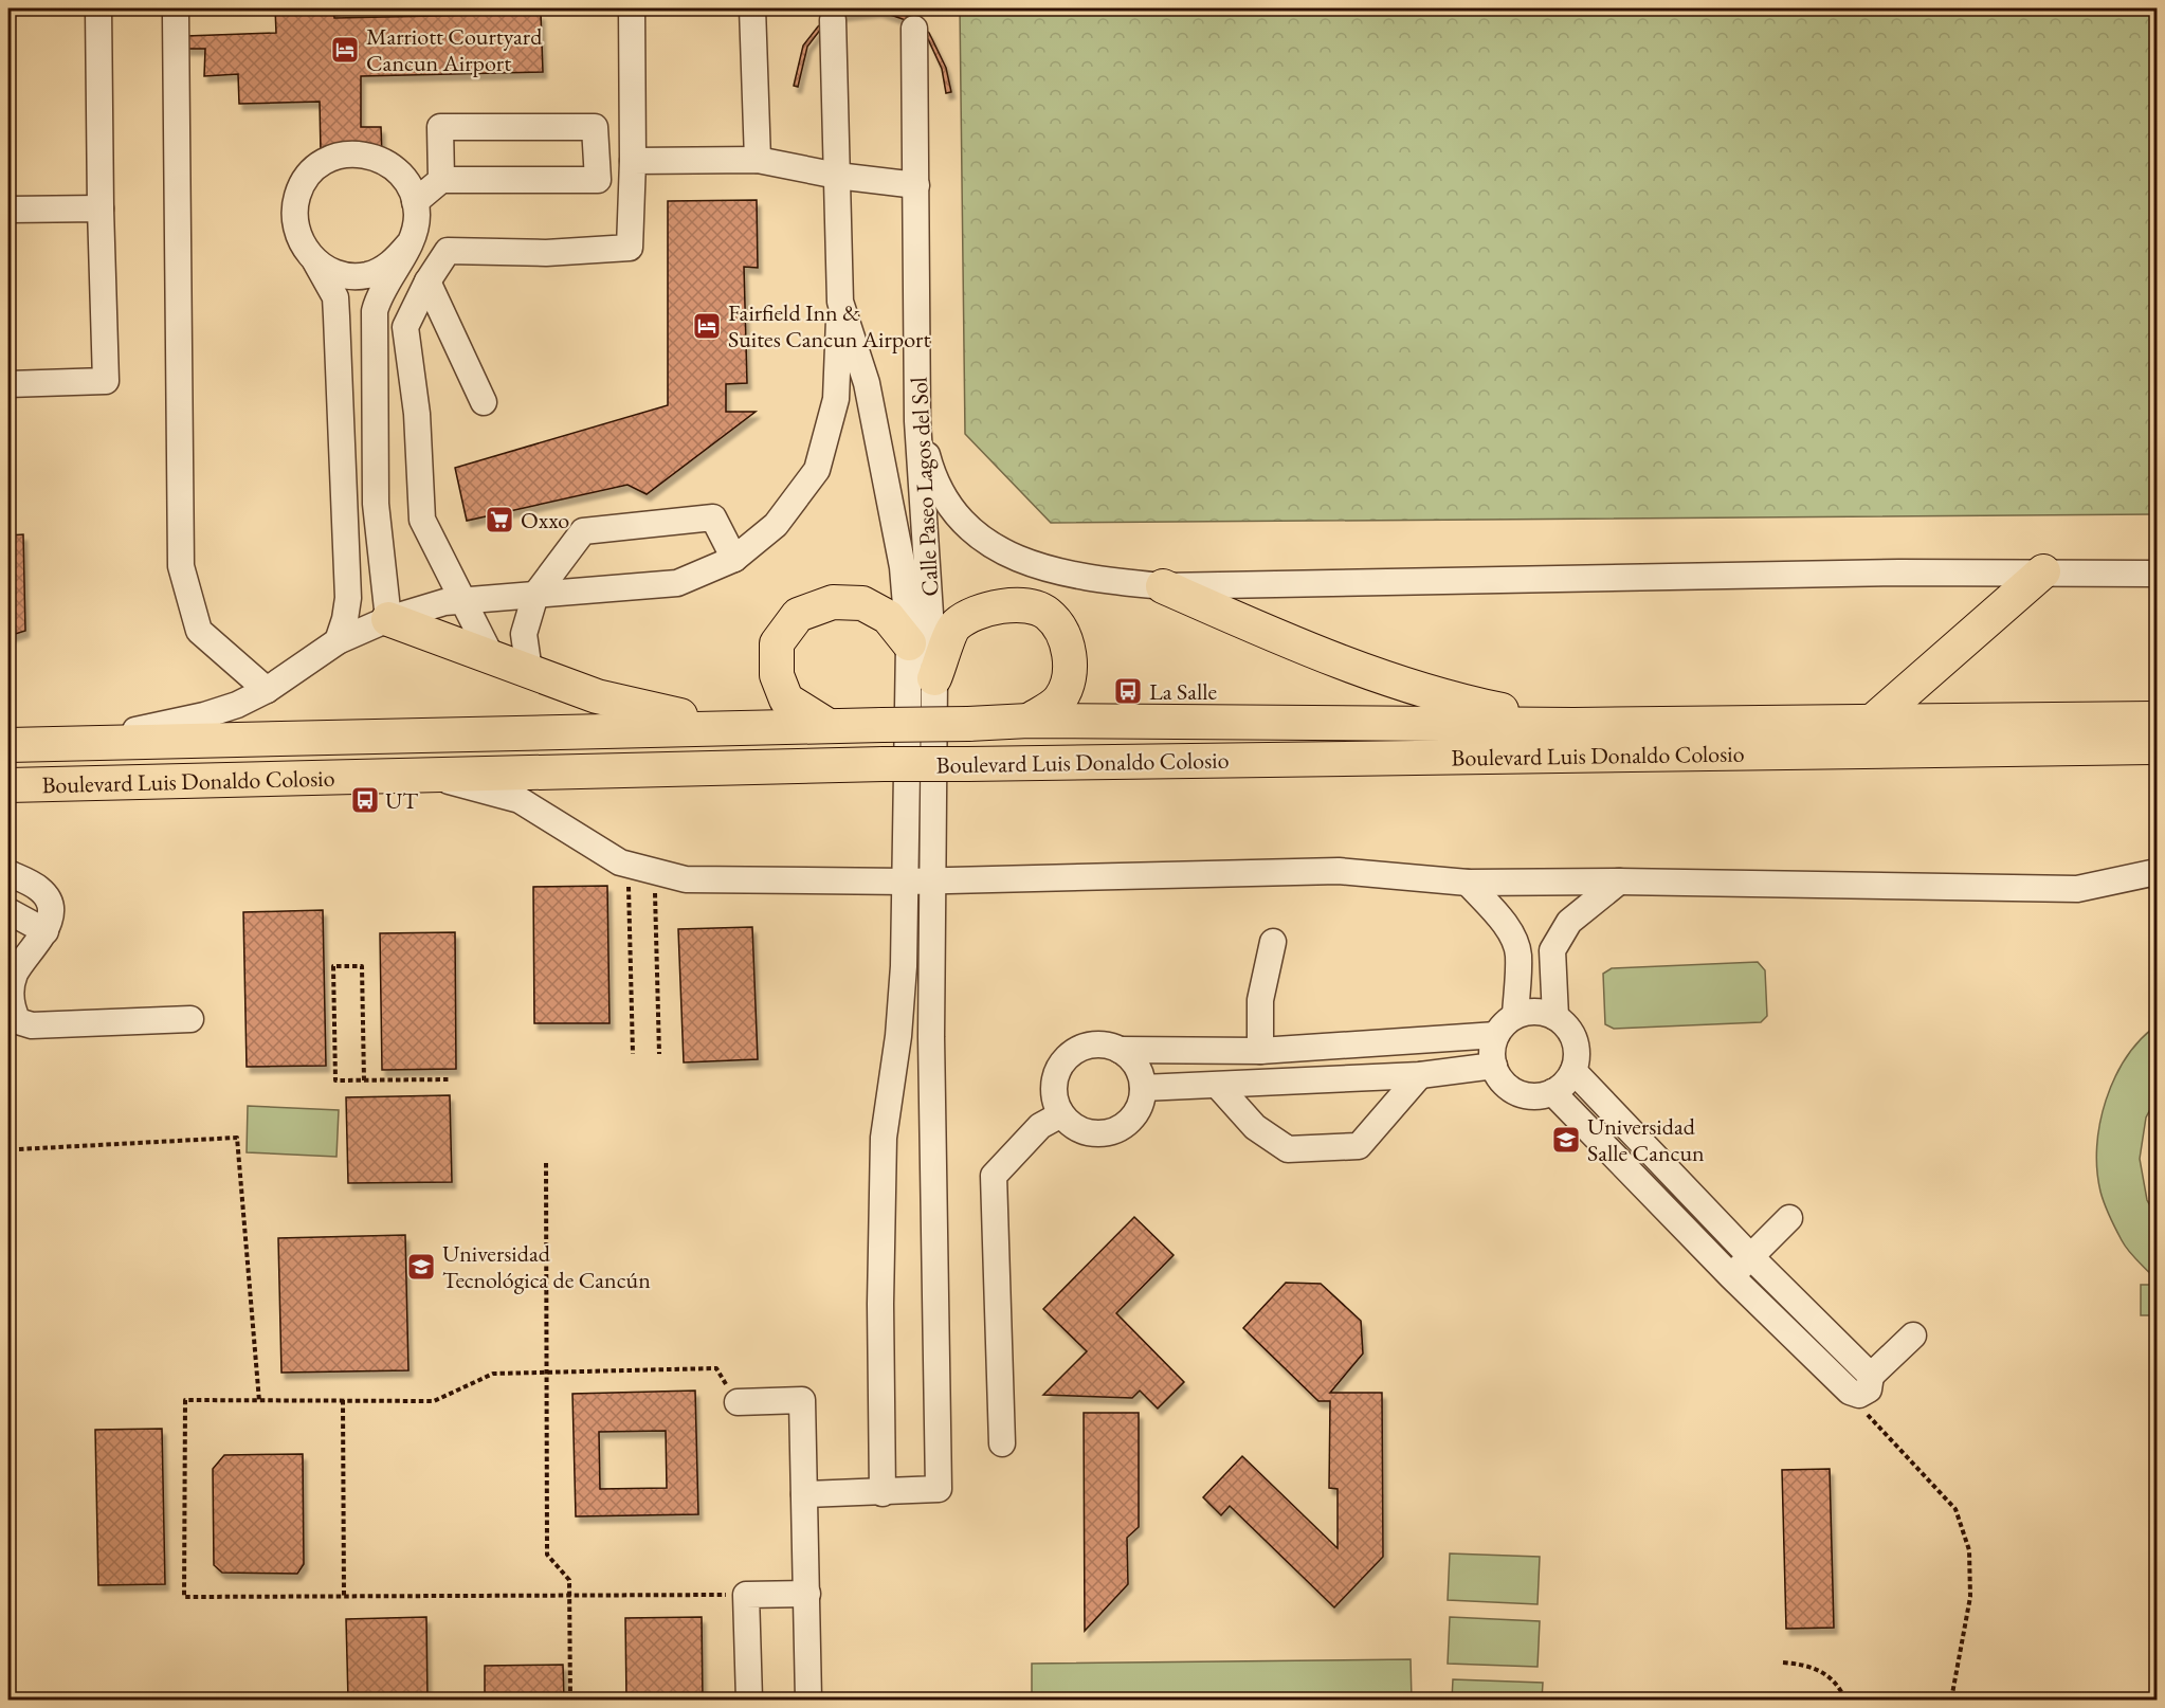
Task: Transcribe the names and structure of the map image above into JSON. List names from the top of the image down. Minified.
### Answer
{"streets":{"main road":["Boulevard Luis Donaldo Colosio"],"street":["Calle Paseo Lagos del Sol"]},"places":{"hotel":["Marriott Courtyard Cancun Airport","Fairfield Inn & Suites Cancun Airport"],"supermarket":["Oxxo"],"bus stop":["La Salle","UT"],"school or university":["Universidad Salle Cancun","Universidad Tecnológica de Cancún"]}}
